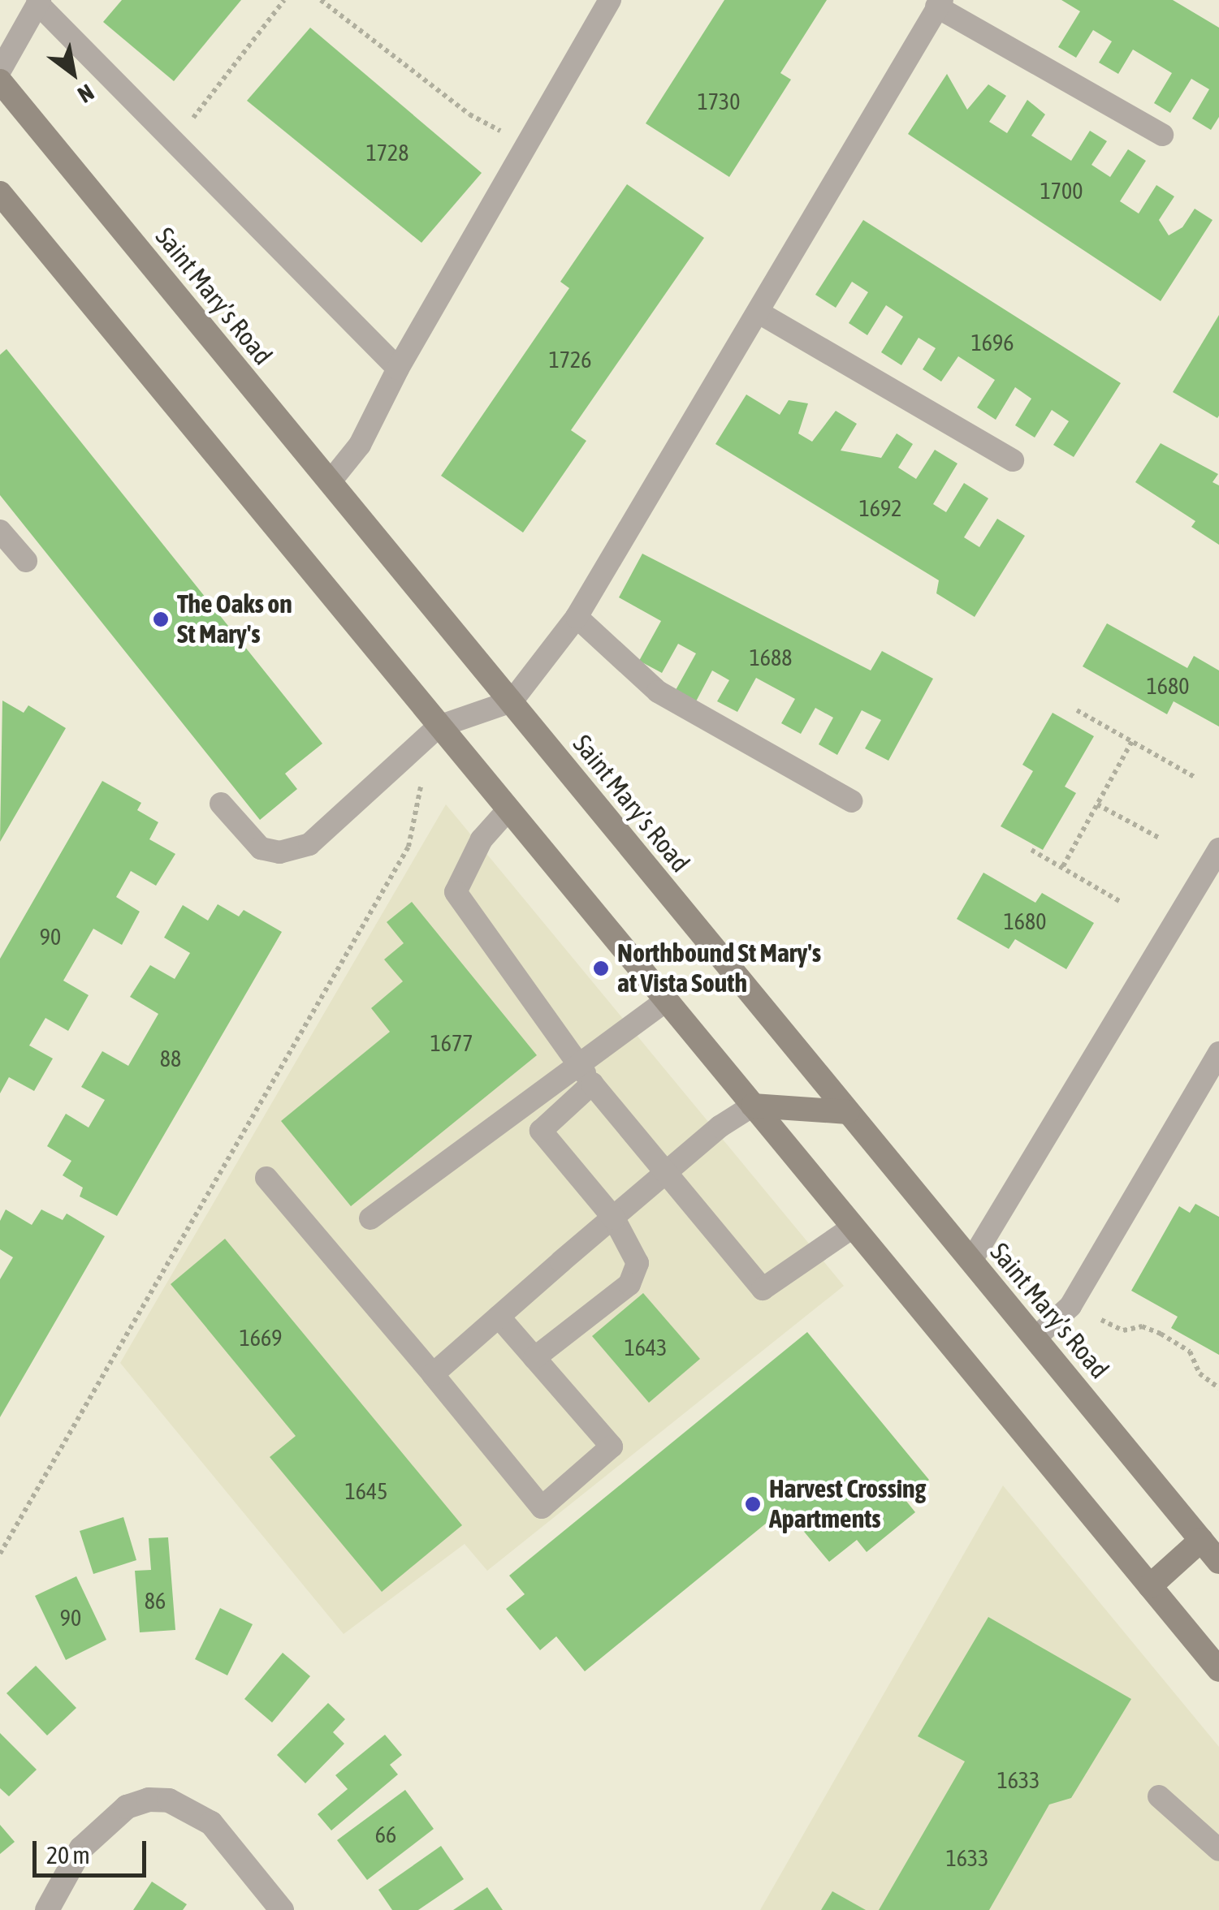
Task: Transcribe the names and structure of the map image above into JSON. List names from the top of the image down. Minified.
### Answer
{"streets":{"main road":["Saint Mary’s Road"]},"places":["The Oaks on St Mary's","Northbound St Mary's at Vista South","Harvest Crossing Apartments"],"house_numbers":["1730","1728","1700","1696","1726","1692","1688","1680","1680","90","1677","88","1669","1643","1645","86","90","1633","66","1633"],"scale_bar":"20 m","north":"bottom right"}
